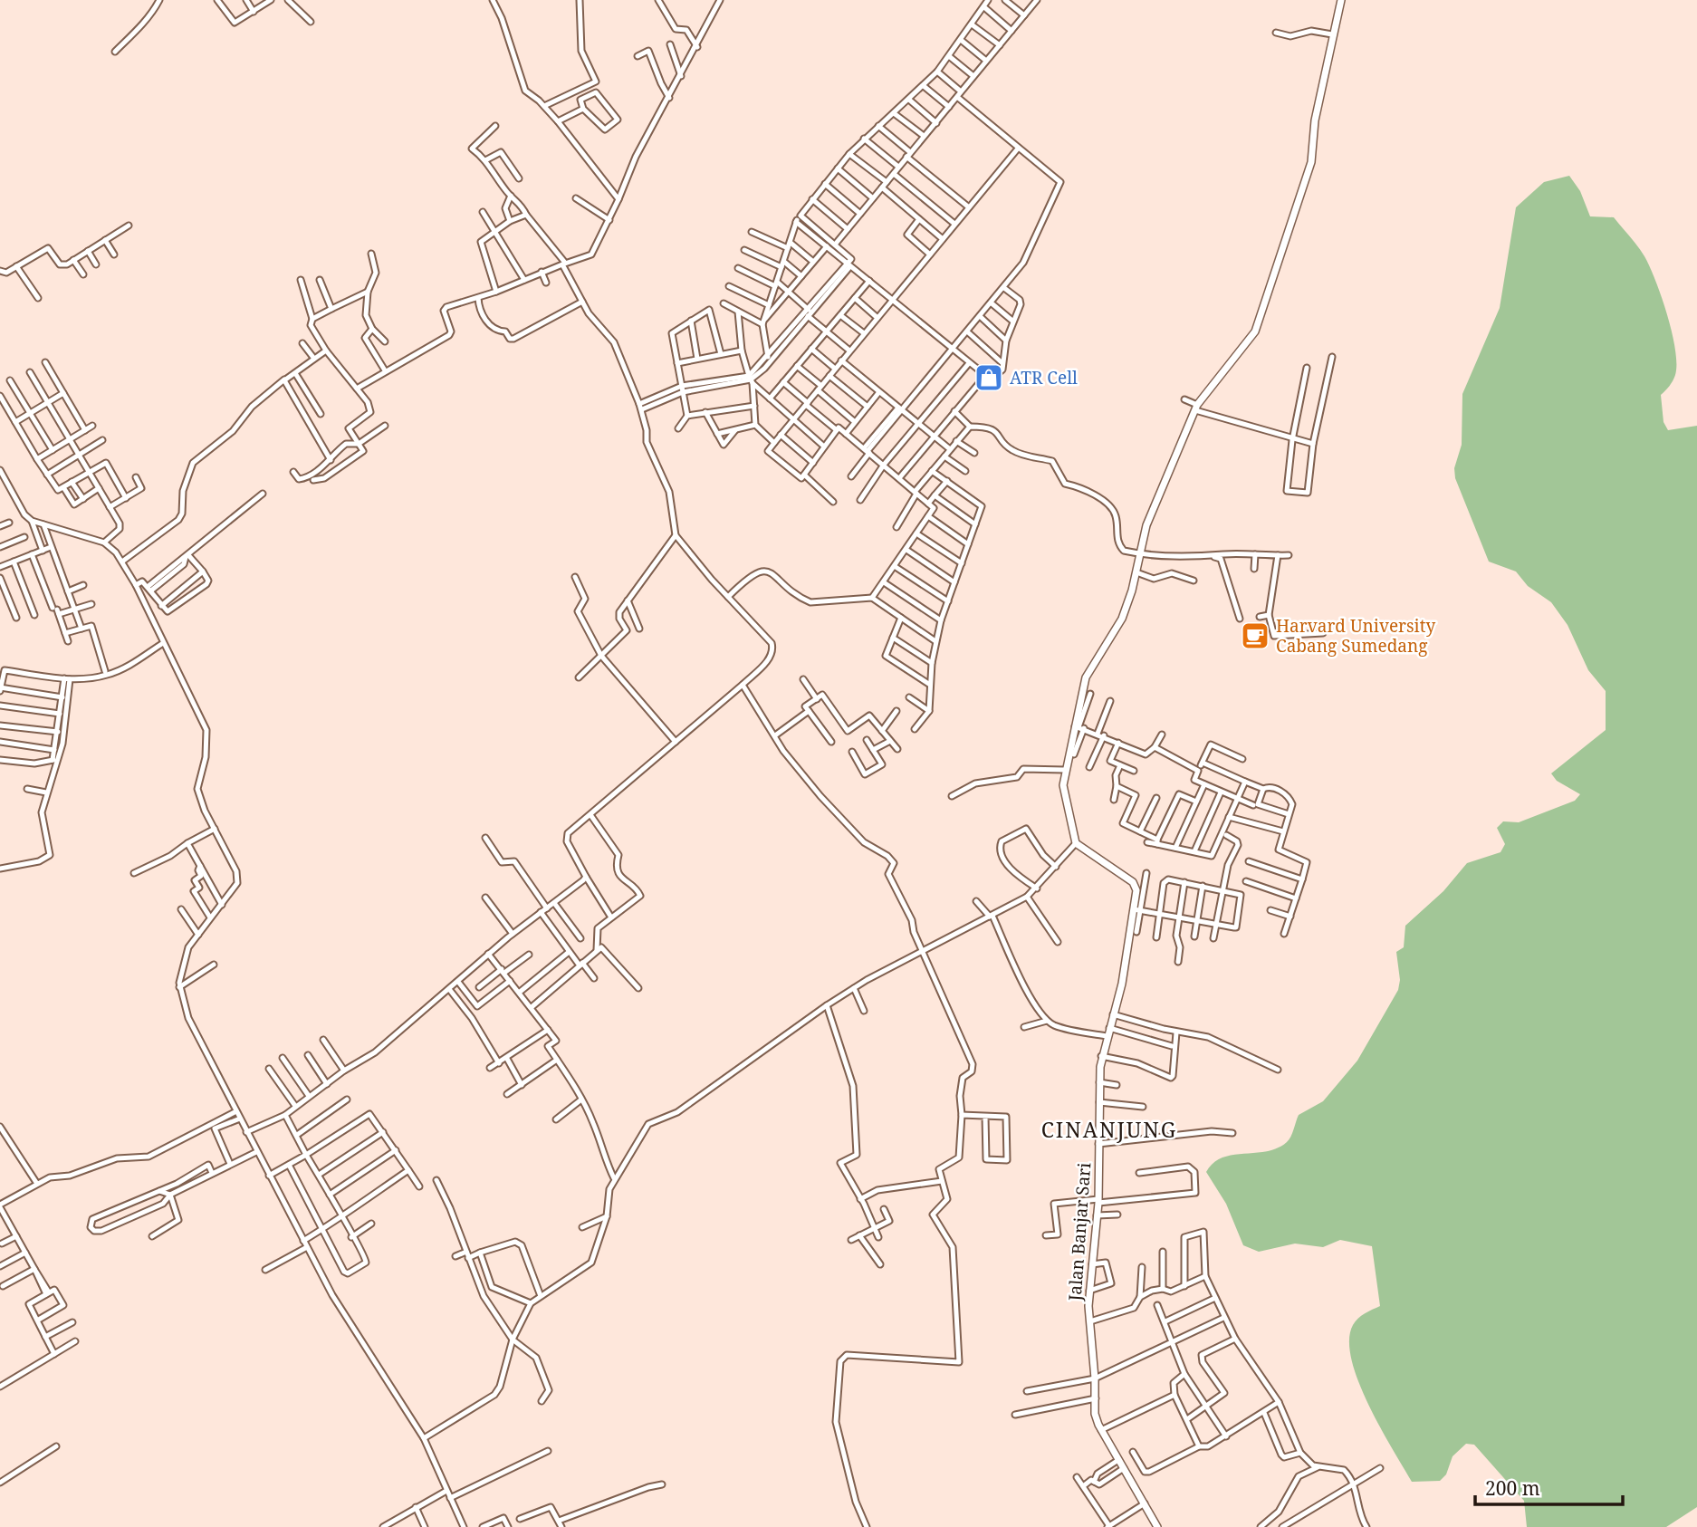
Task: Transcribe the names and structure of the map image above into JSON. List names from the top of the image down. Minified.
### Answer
{"streets":{"street":["Jalan Banjar Sari"]},"districts":["CINANJUNG"],"places":{"shop":["ATR Cell"],"cafe":["Harvard University Cabang Sumedang"]},"scale_bar":"200 m"}
